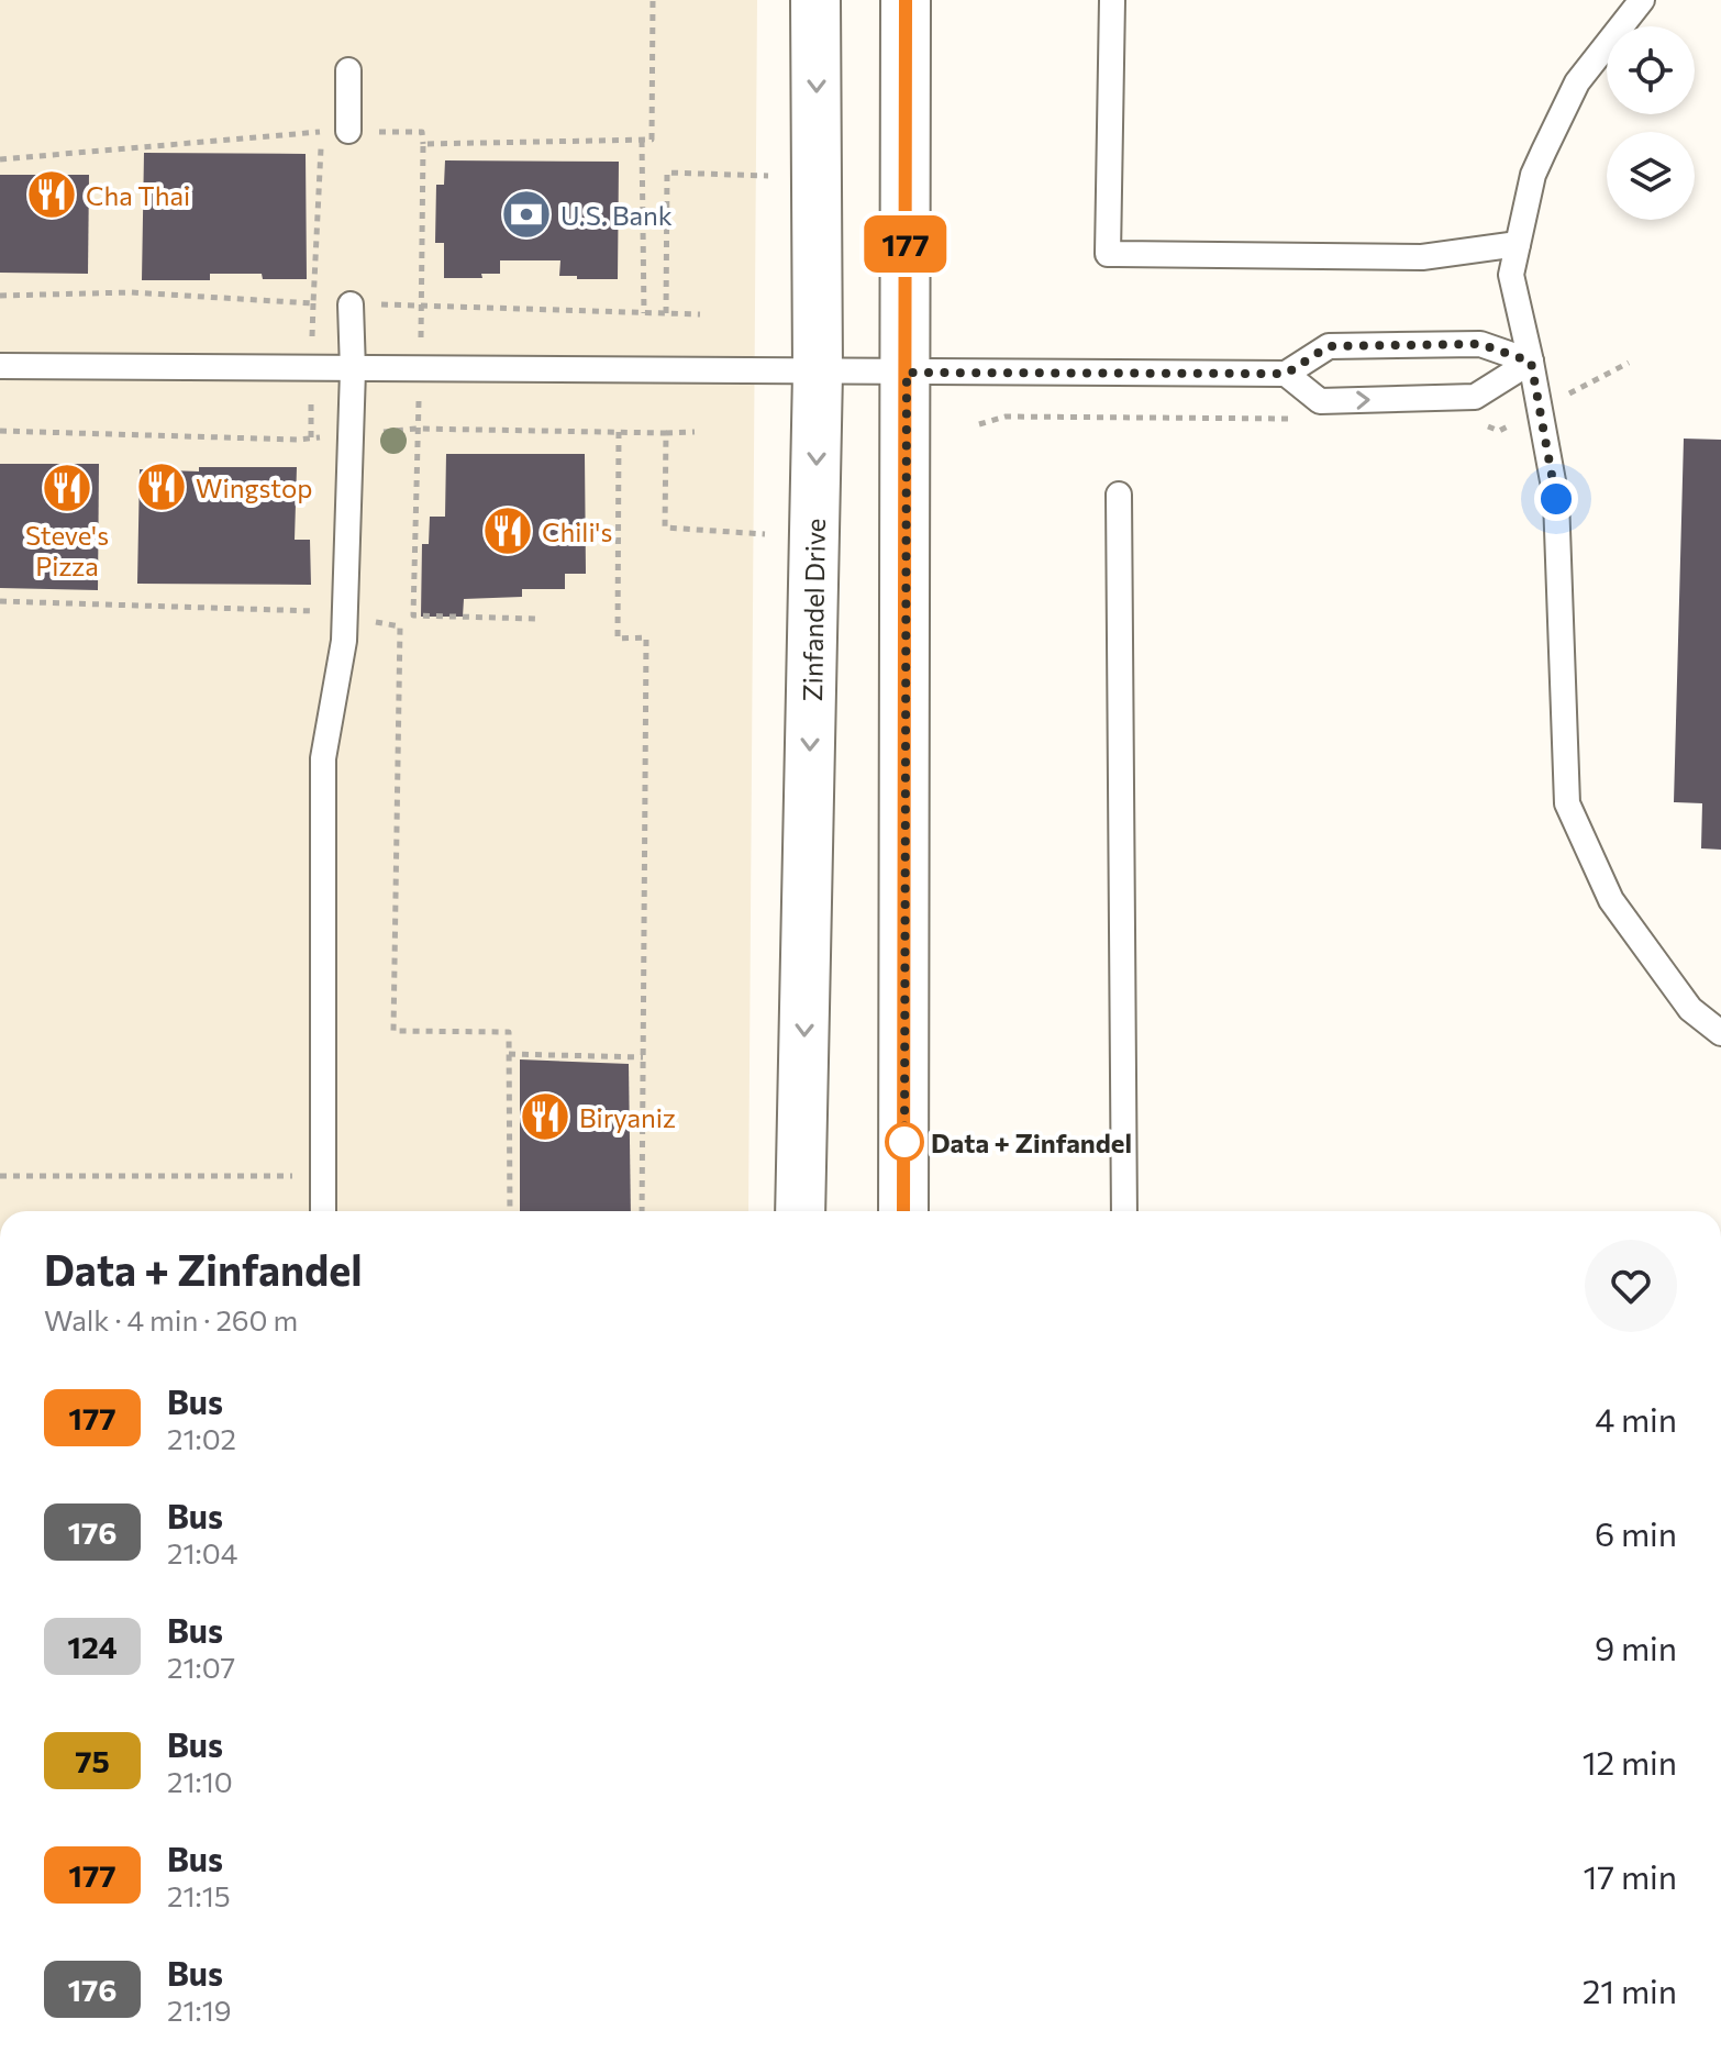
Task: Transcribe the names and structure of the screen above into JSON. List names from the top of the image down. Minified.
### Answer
{"streets":{"main road":["Zinfandel Drive"]},"places":{"restaurant":["Cha Thai","Wingstop","Steve's Pizza","Chili's","Biryaniz"],"bank":["U.S. Bank"],"other":["Data + Zinfandel"]},"lines":["bus line 177"],"page":{"on_map":"177","heading":["Data + Zinfandel","Walk · 4 min · 260 m"],"list":[{"mark":"177","name":"Bus","note":"21:02","value":"4 min"},{"mark":"176","name":"Bus","note":"21:04","value":"6 min"},{"mark":"124","name":"Bus","note":"21:07","value":"9 min"},{"mark":"75","name":"Bus","note":"21:10","value":"12 min"},{"mark":"177","name":"Bus","note":"21:15","value":"17 min"},{"mark":"176","name":"Bus","note":"21:19","value":"21 min"}]}}
